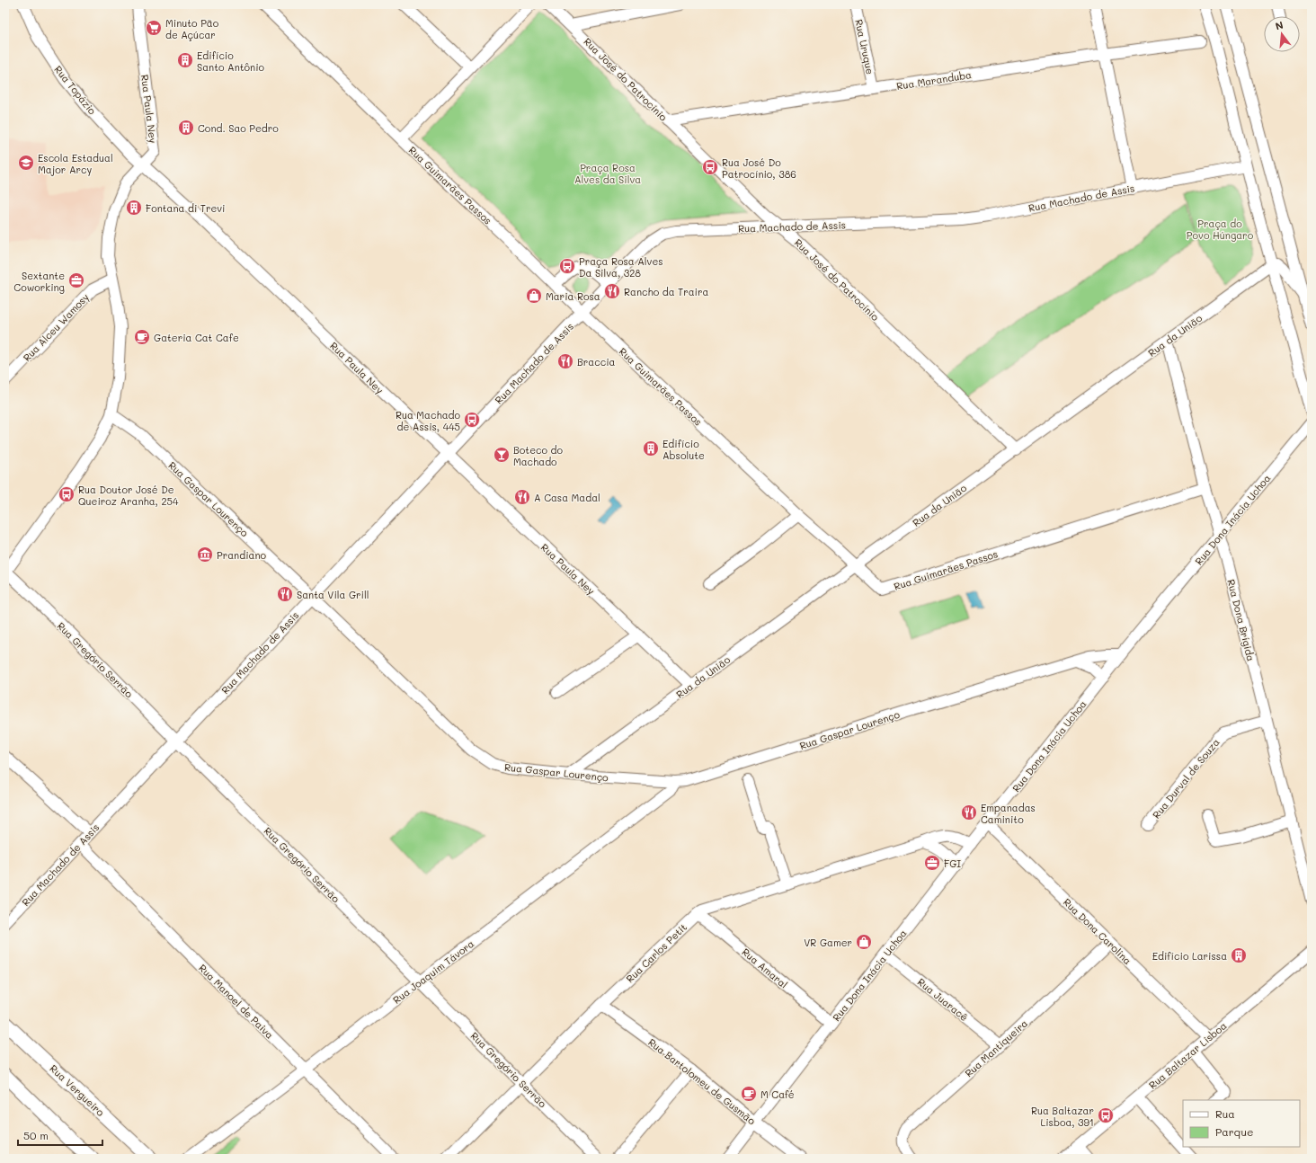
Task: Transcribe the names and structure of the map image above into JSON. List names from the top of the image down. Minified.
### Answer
{"streets":{"main road":["Rua Vergueiro"],"street":["Rua Uruque","Rua José do Patrocínio","Rua Maranduba","Rua Topázio","Rua Paula Ney","Rua Guimarães Passos","Rua Machado de Assis","Rua Alceu Wamosy","Rua da União","Rua Gaspar Lourenço","Rua Dona Inácia Uchoa","Rua Dona Brígida","Rua Gregório Serrão","Rua Durval de Souza","Rua Dona Carolina","Rua Carlos Petit","Rua Amaral","Rua Joaquim Távora","Rua Juaracê","Rua Manoel de Paiva","Rua Mantiqueira","Rua Baltazar Lisboa","Rua Bartolomeu de Gusmão"]},"crossings":[["Rua Uruque","Rua Maranduba"],["Rua José do Patrocínio","Rua Maranduba"],["Rua José do Patrocínio","Rua Machado de Assis"],["Rua José do Patrocínio","Rua da União"],["Rua Topázio","Rua Paula Ney"],["Rua Paula Ney","Rua Machado de Assis"],["Rua Paula Ney","Rua da União"],["Rua Guimarães Passos","Rua Machado de Assis"],["Rua Guimarães Passos","Rua da União"],["Rua Guimarães Passos","Rua Dona Brígida"],["Rua Machado de Assis","Rua Gaspar Lourenço"],["Rua Machado de Assis","Rua Gregório Serrão"],["Rua Machado de Assis","Rua Manoel de Paiva"],["Rua da União","Rua Gaspar Lourenço"],["Rua da União","Rua Dona Brígida"],["Rua Gaspar Lourenço","Rua Dona Inácia Uchoa"],["Rua Gaspar Lourenço","Rua Joaquim Távora"],["Rua Dona Inácia Uchoa","Rua Dona Brígida"],["Rua Dona Inácia Uchoa","Rua Dona Carolina"],["Rua Dona Inácia Uchoa","Rua Carlos Petit"],["Rua Dona Inácia Uchoa","Rua Amaral"],["Rua Dona Inácia Uchoa","Rua Juaracê"],["Rua Dona Inácia Uchoa","Rua Bartolomeu de Gusmão"],["Rua Dona Brígida","Rua Durval de Souza"],["Rua Gregório Serrão","Rua Carlos Petit"],["Rua Gregório Serrão","Rua Joaquim Távora"],["Rua Dona Carolina","Rua Mantiqueira"],["Rua Dona Carolina","Rua Baltazar Lisboa"],["Rua Carlos Petit","Rua Amaral"],["Rua Carlos Petit","Rua Bartolomeu de Gusmão"],["Rua Joaquim Távora","Rua Manoel de Paiva"],["Rua Juaracê","Rua Mantiqueira"]],"parks":["Praça Rosa Alves da Silva","Praça do Povo Húngaro"],"places":{"supermarket":["Minuto Pão de Açúcar"],"building":["Edifício Santo Antônio","Cond. Sao Pedro","Fontana di Trevi","Edifício Absolute","Edifício Larissa"],"school or university":["Escola Estadual Major Arcy"],"bus stop":["Rua José Do Patrocínio, 386","Praça Rosa Alves Da Silva, 328","Rua Machado de Assis, 445","Rua Doutor José De Queiroz Aranha, 254","Rua Baltazar Lisboa, 391"],"office":["Sextante Coworking","FGI"],"restaurant":["Rancho da Traira","Braccia","A Casa Madal","Santa Vila Grill","Empanadas Caminito"],"shop":["Maria Rosa","VR Gamer"],"cafe":["Gateria Cat Cafe","M Café"],"bar":["Boteco do Machado"],"museum":["Prandiano"]},"legend":["Rua","Parque"],"scale_bar":"50 m","north":"top"}
